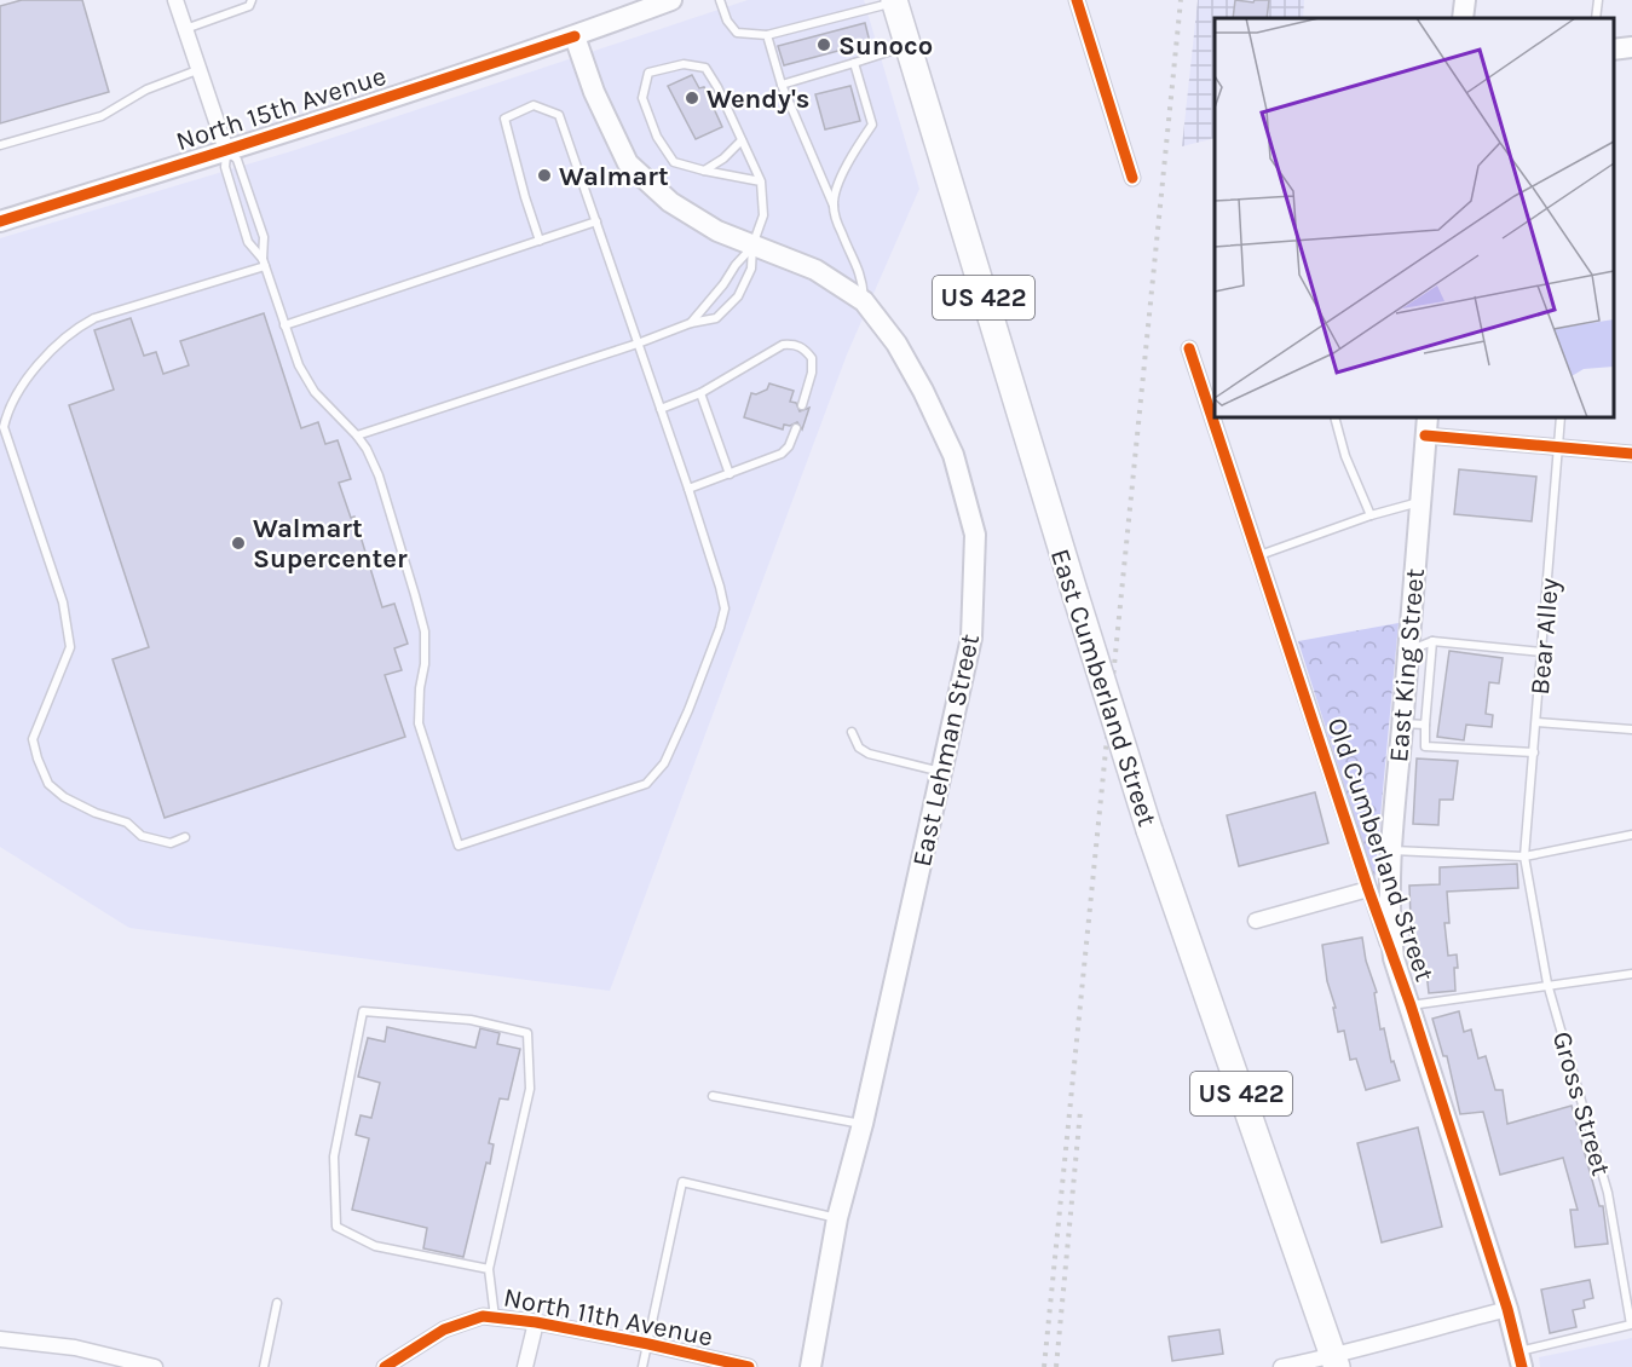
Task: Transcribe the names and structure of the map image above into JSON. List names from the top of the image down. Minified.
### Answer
{"streets":{"highway":["US 422","East Cumberland Street"],"main road":["North 15th Avenue","East King Street","East Lehman Street","Old Cumberland Street"],"street":["North 11th Avenue"],"lane":["Bear Alley","Gross Street"]},"crossings":[["North 15th Avenue","East Lehman Street"],["Bear Alley","Gross Street"],["East King Street","Old Cumberland Street"],["Old Cumberland Street","Gross Street"]],"places":["Sunoco","Wendy's","Walmart","Walmart Supercenter"]}
